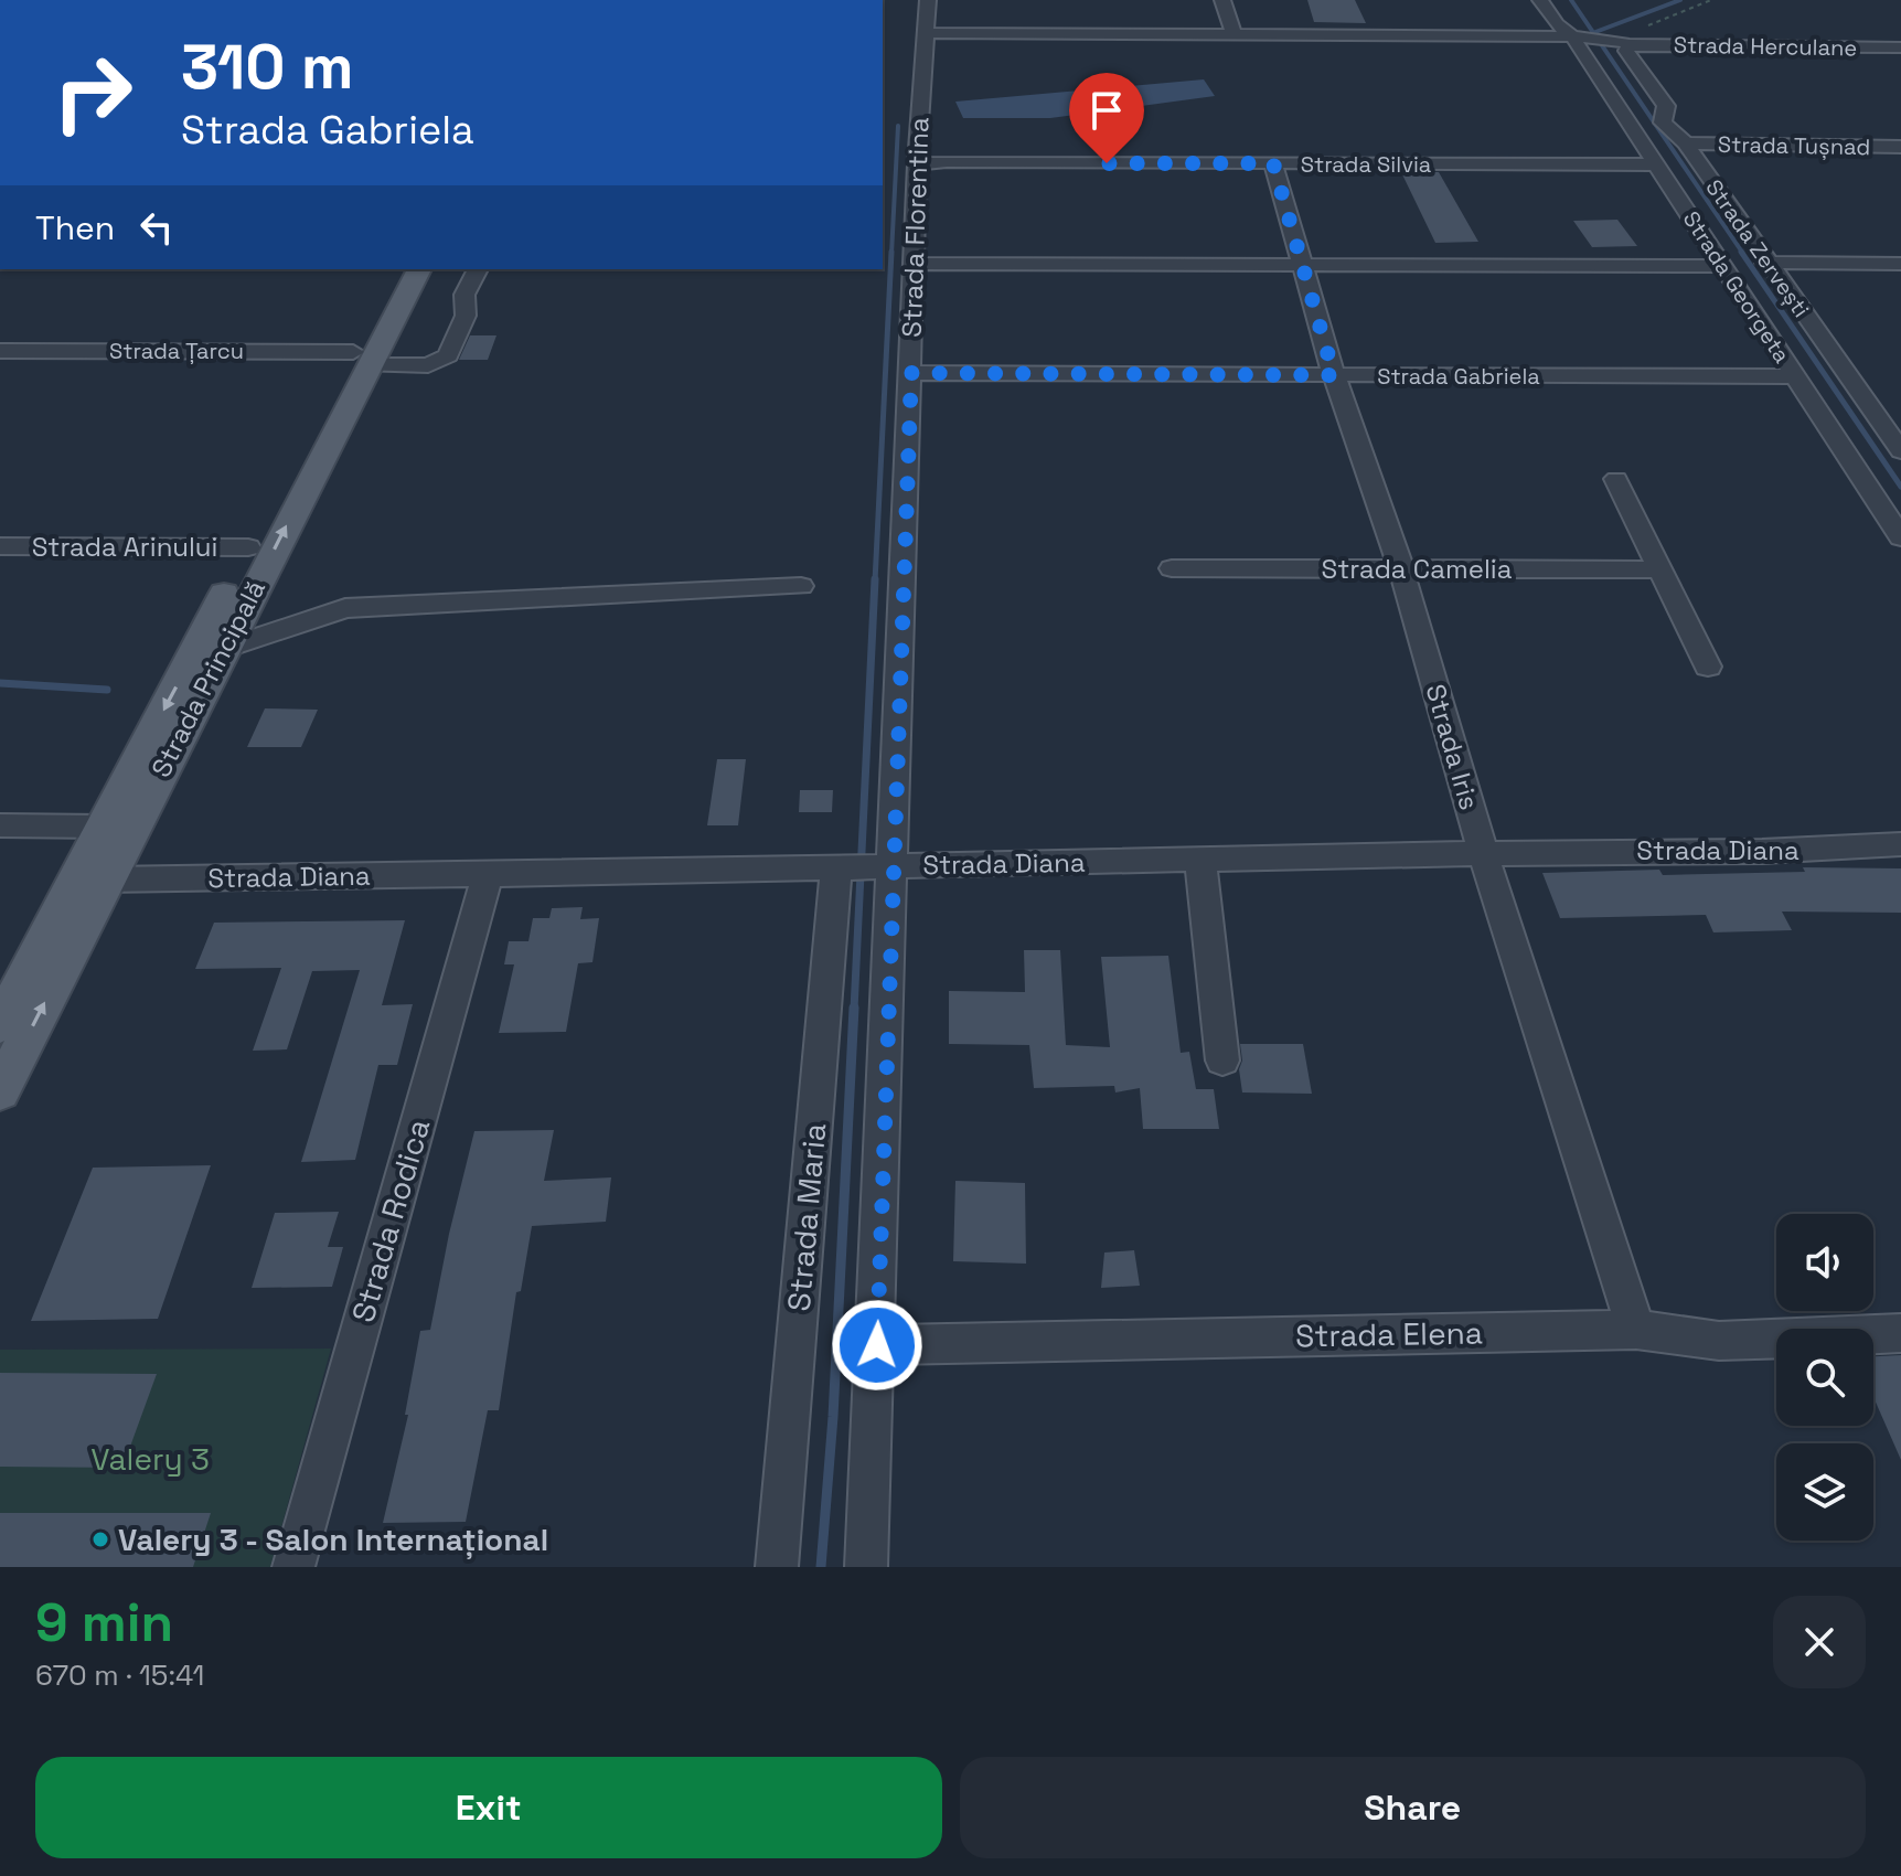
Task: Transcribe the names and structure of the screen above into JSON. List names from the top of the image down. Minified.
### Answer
{"streets":{"main road":["Strada Principală"],"street":["Strada Herculane","Strada Tușnad","Strada Silvia","Strada Florentina","Strada Zervești","Strada Georgeta","Strada Țarcu","Strada Gabriela","Strada Arinului","Strada Camelia","Strada Iris","Strada Diana","Strada Maria","Strada Rodica","Strada Elena"]},"crossings":[["Strada Herculane","Strada Florentina"],["Strada Herculane","Strada Zervești"],["Strada Herculane","Strada Georgeta"],["Strada Tușnad","Strada Zervești"],["Strada Silvia","Strada Florentina"],["Strada Silvia","Strada Georgeta"],["Strada Silvia","Strada Iris"],["Strada Florentina","Strada Gabriela"],["Strada Florentina","Strada Diana"],["Strada Florentina","Strada Elena"],["Strada Georgeta","Strada Gabriela"],["Strada Țarcu","Strada Principală"],["Strada Gabriela","Strada Iris"],["Strada Arinului","Strada Principală"],["Strada Camelia","Strada Iris"],["Strada Principală","Strada Diana"],["Strada Iris","Strada Diana"],["Strada Iris","Strada Elena"],["Strada Diana","Strada Maria"],["Strada Diana","Strada Rodica"]],"parks":["Valery 3"],"places":["Valery 3 - Salon Internațional"],"page":{"turn":["310 m","Strada Gabriela"],"then":"Then","heading":["9 min","670 m · 15:41"],"buttons":["Exit","Share"]}}
